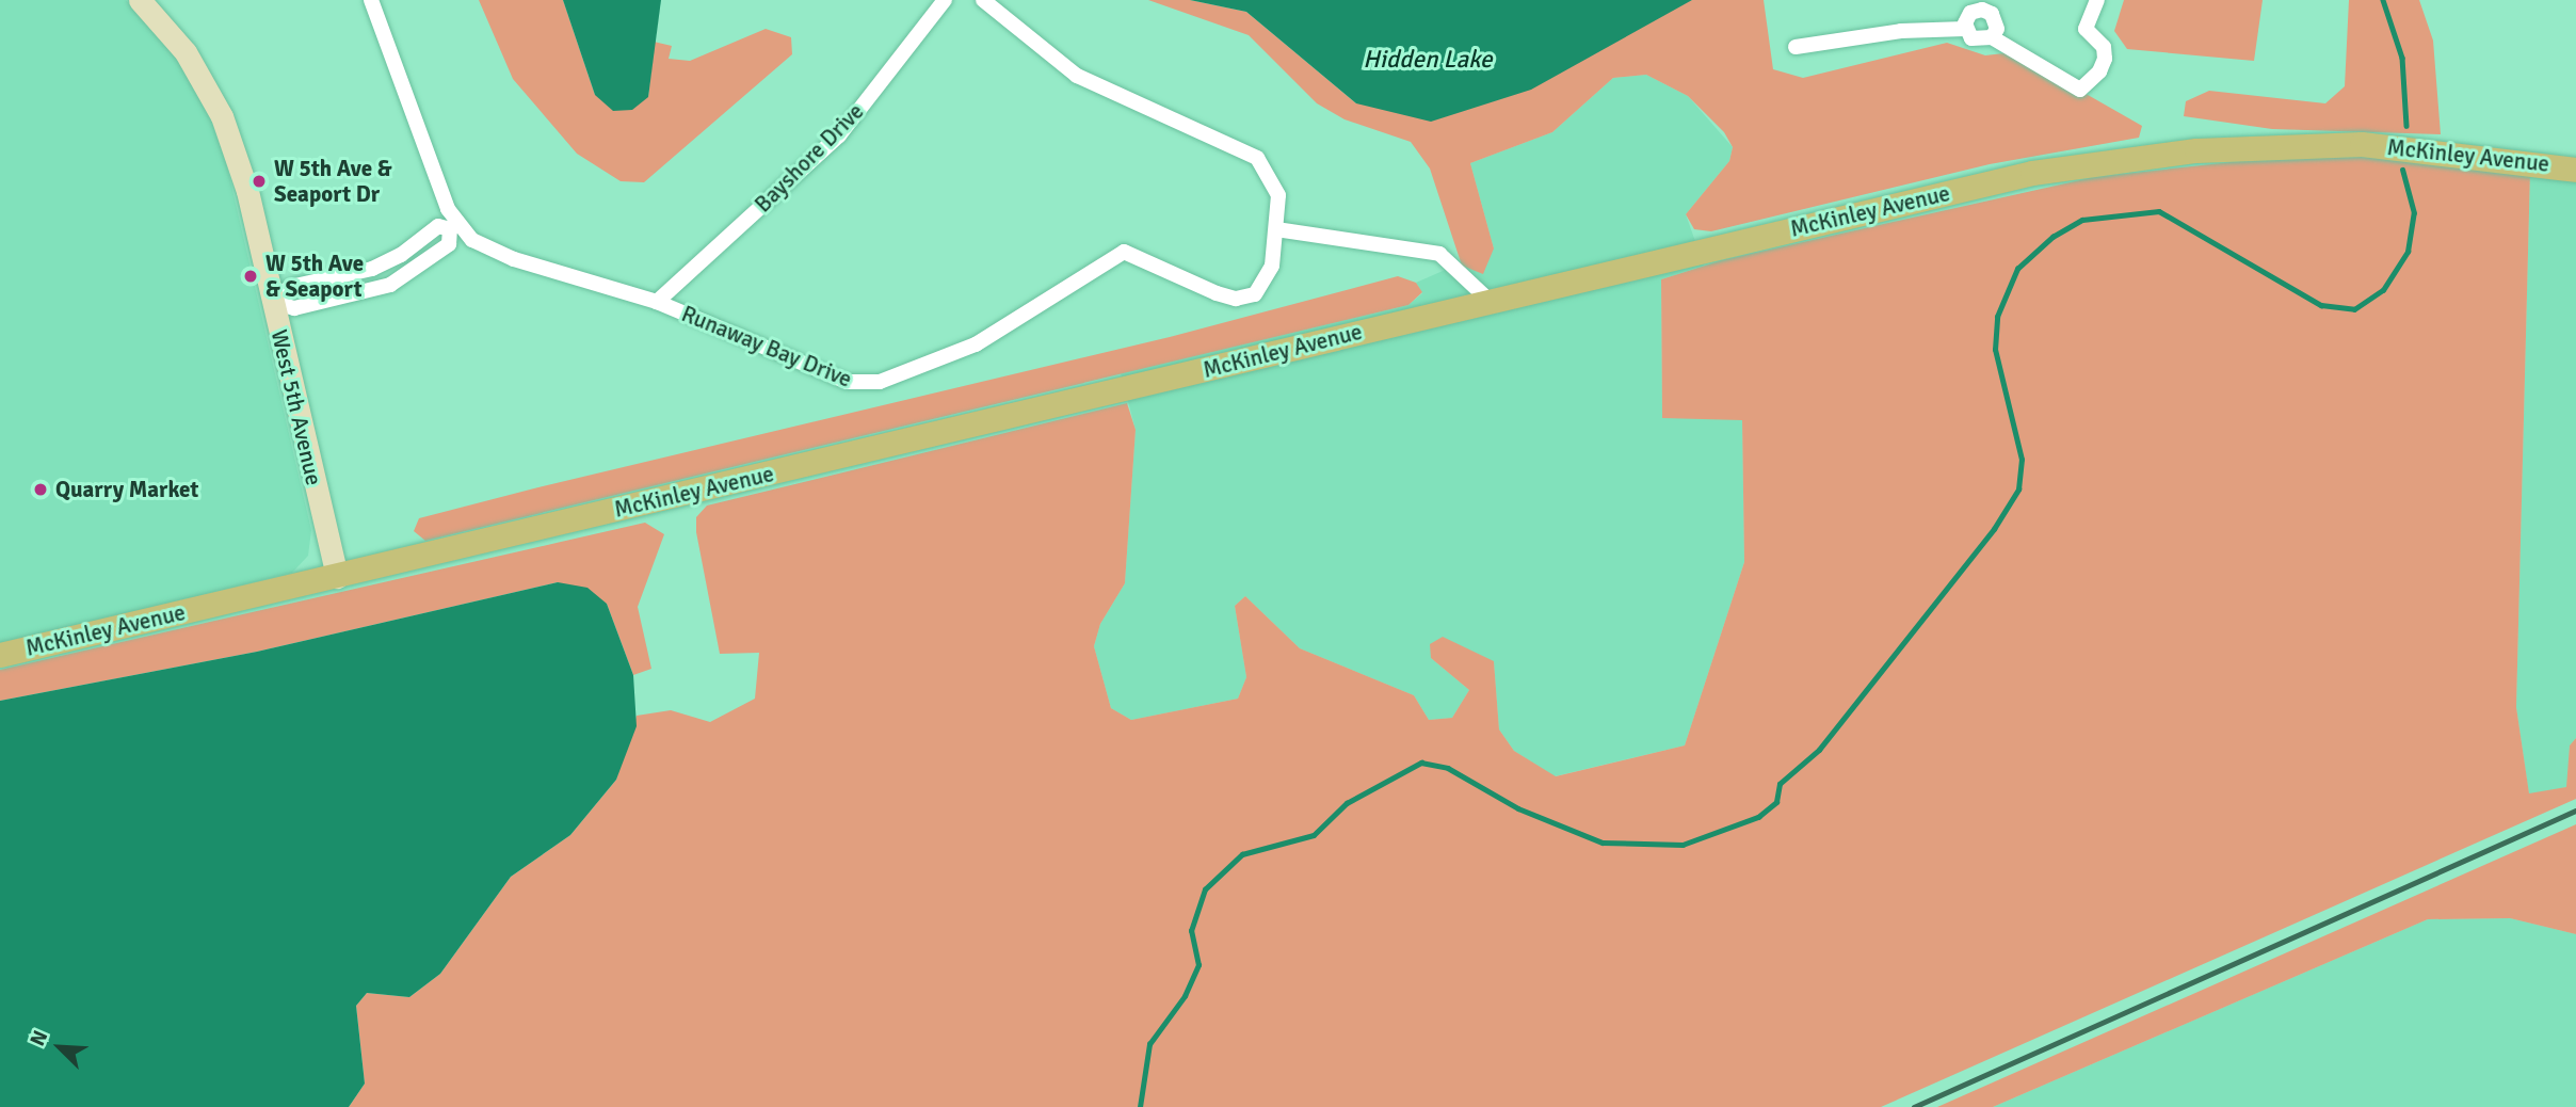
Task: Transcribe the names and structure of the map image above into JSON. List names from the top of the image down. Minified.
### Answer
{"streets":{"main road":["McKinley Avenue","West 5th Avenue"],"street":["Bayshore Drive","Runaway Bay Drive"]},"crossings":[["McKinley Avenue","West 5th Avenue"],["Bayshore Drive","Runaway Bay Drive"]],"water":["Hidden Lake"],"places":["W 5th Ave & Seaport Dr","W 5th Ave & Seaport","Quarry Market"],"north":"top left"}
